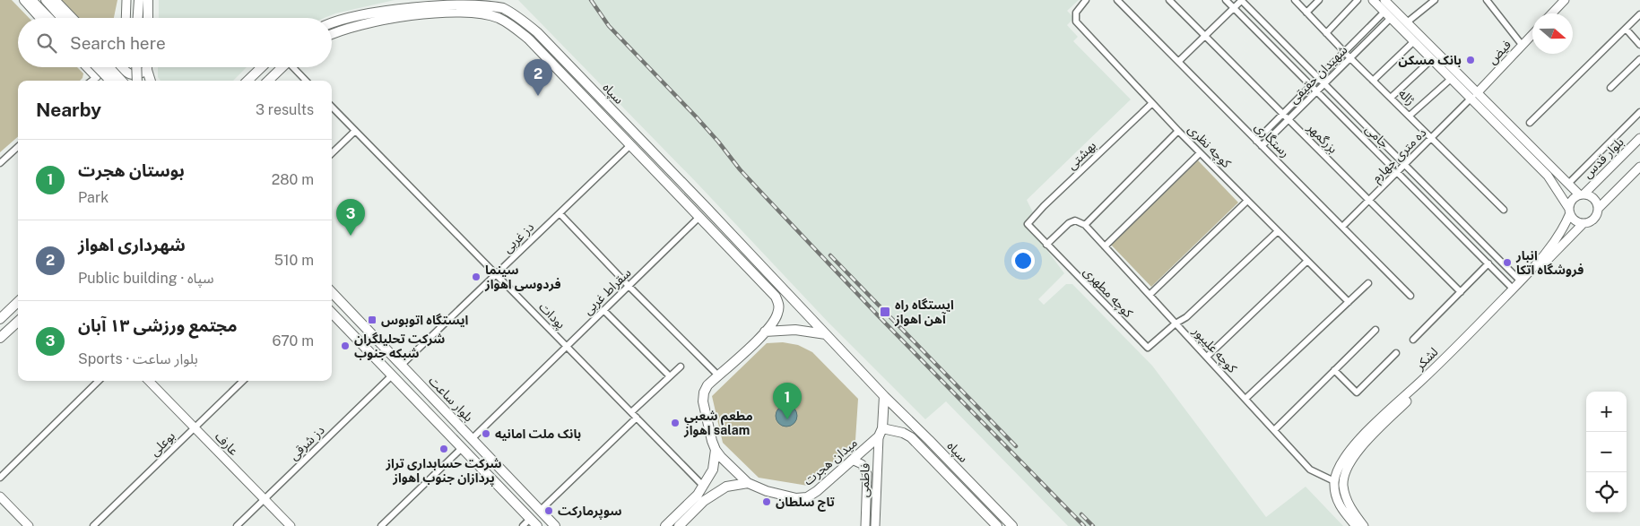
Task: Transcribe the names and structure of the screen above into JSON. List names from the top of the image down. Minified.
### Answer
{"streets":{"main road":["فیض","سپاه","بلوار قدس","لشکر","بلوار ساعت","عارف","میدان هجرت","فاطمی"],"street":["شهیدان حقیقی","ژاله","جامی","بزرگمهر","رستگاری","کوچه نظری","بهشتی","ده متری چهارم","دز غربی","سقراط غربی","کوچه مطهری","پودات","کوچه علیپور","دز شرقی","بوعلی"]},"crossings":[["فیض","ده متری چهارم"],["شهیدان حقیقی","ژاله"],["شهیدان حقیقی","جامی"],["شهیدان حقیقی","بزرگمهر"],["شهیدان حقیقی","رستگاری"],["سپاه","دز غربی"],["سپاه","سقراط غربی"],["سپاه","میدان هجرت"],["سپاه","فاطمی"],["ژاله","ده متری چهارم"],["جامی","ده متری چهارم"],["جامی","لشکر"],["بزرگمهر","ده متری چهارم"],["رستگاری","ده متری چهارم"],["کوچه نظری","بهشتی"],["بهشتی","کوچه مطهری"],["بلوار قدس","لشکر"],["دز غربی","پودات"],["دز غربی","بلوار ساعت"],["سقراط غربی","پودات"],["سقراط غربی","بلوار ساعت"],["کوچه مطهری","کوچه علیپور"],["کوچه علیپور","لشکر"],["دز شرقی","عارف"],["بوعلی","عارف"],["میدان هجرت","فاطمی"]],"places":{"other":["بانک مسکن","انبار فروشگاه اتکا","سینما فردوسی اهواز","شرکت تحلیلگران شبکه جنوب","مطعم شعبي اهواز salam","بانک ملت امانیه","شرکت حسابداری تراز پردازان جنوب اهواز","تاج سلطان","سوپرمارکت"],"transit":["ایستگاه راه آهن اهواز","ایستگاه اتوبوس"]},"north":"right","page":{"search":"Search here","pins":["2","3","1"],"heading":["Nearby","3 results"],"list":[{"mark":"1","name":"بوستان هجرت","note":"Park","value":"280 m"},{"mark":"2","name":"شهرداری اهواز","note":"Public building · سپاه","value":"510 m"},{"mark":"3","name":"مجتمع ورزشی ۱۳ آبان","note":"Sports · بلوار ساعت","value":"670 m"}],"map_buttons":["+","−"]}}
